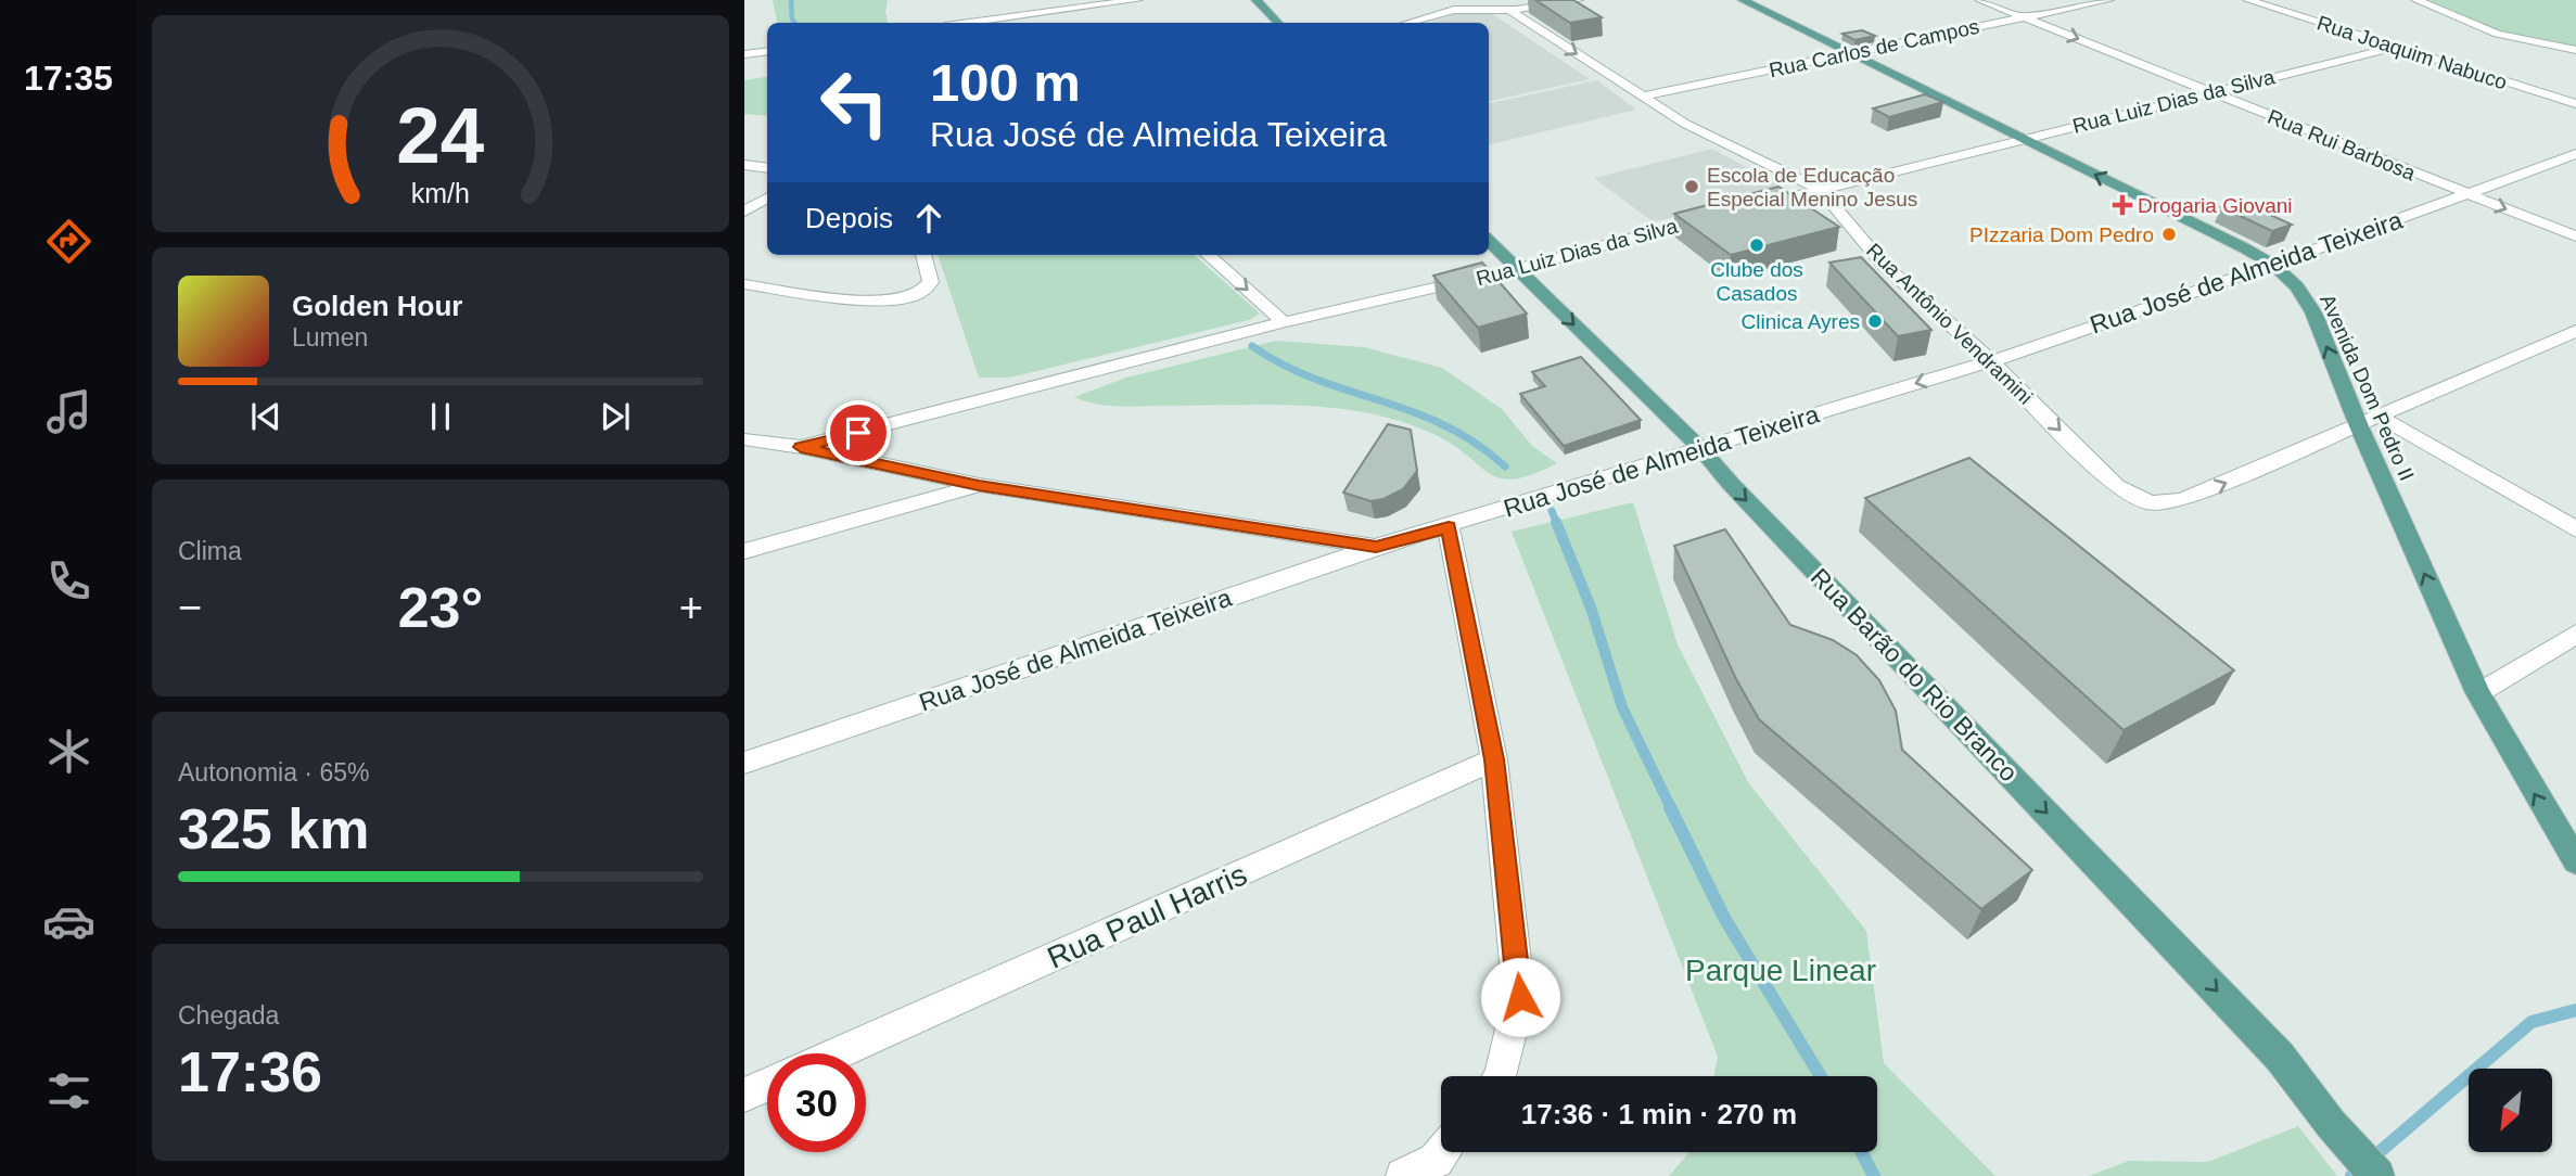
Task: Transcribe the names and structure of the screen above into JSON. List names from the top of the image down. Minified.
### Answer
{"streets":{"main road":["Avenida Dom Pedro II","Rua Barão do Rio Branco"],"street":["Rua Carlos de Campos","Rua Joaquim Nabuco","Rua Luiz Dias da Silva","Rua Rui Barbosa","Rua José de Almeida Teixeira","Rua Antônio Vendramini","Rua Paul Harris"]},"crossings":[["Rua Carlos de Campos","Rua Rui Barbosa"],["Rua Carlos de Campos","Rua Antônio Vendramini"],["Rua Carlos de Campos","Avenida Dom Pedro II"],["Rua Joaquim Nabuco","Rua Luiz Dias da Silva"],["Rua Luiz Dias da Silva","Rua Rui Barbosa"],["Rua Luiz Dias da Silva","Rua Antônio Vendramini"],["Rua Luiz Dias da Silva","Avenida Dom Pedro II"],["Rua Luiz Dias da Silva","Rua Barão do Rio Branco"],["Rua Rui Barbosa","Rua José de Almeida Teixeira"],["Rua José de Almeida Teixeira","Rua Antônio Vendramini"],["Rua José de Almeida Teixeira","Avenida Dom Pedro II"],["Rua José de Almeida Teixeira","Rua Barão do Rio Branco"],["Rua Antônio Vendramini","Avenida Dom Pedro II"]],"one_way":["Rua Antônio Vendramini","Avenida Dom Pedro II","Rua Barão do Rio Branco"],"parks":["Parque Linear"],"places":{"other":["Escola de Educação Especial Menino Jesus","PIzzaria Dom Pedro","Clube dos Casados","Clinica Ayres"],"health":["Drogaria Giovani"]},"north":"bottom left","page":{"tabs":"17:35","turn":["100 m","Rua José de Almeida Teixeira"],"then":"Depois","song":["Golden Hour","Lumen"],"tile":["Clima",["Autonomia · 65%","325 km"],["Chegada","17:36"]],"heat":["−","23°","+"],"limit":"30","trip":"17:36 · 1 min · 270 m","gauge":["24","km/h"]}}
